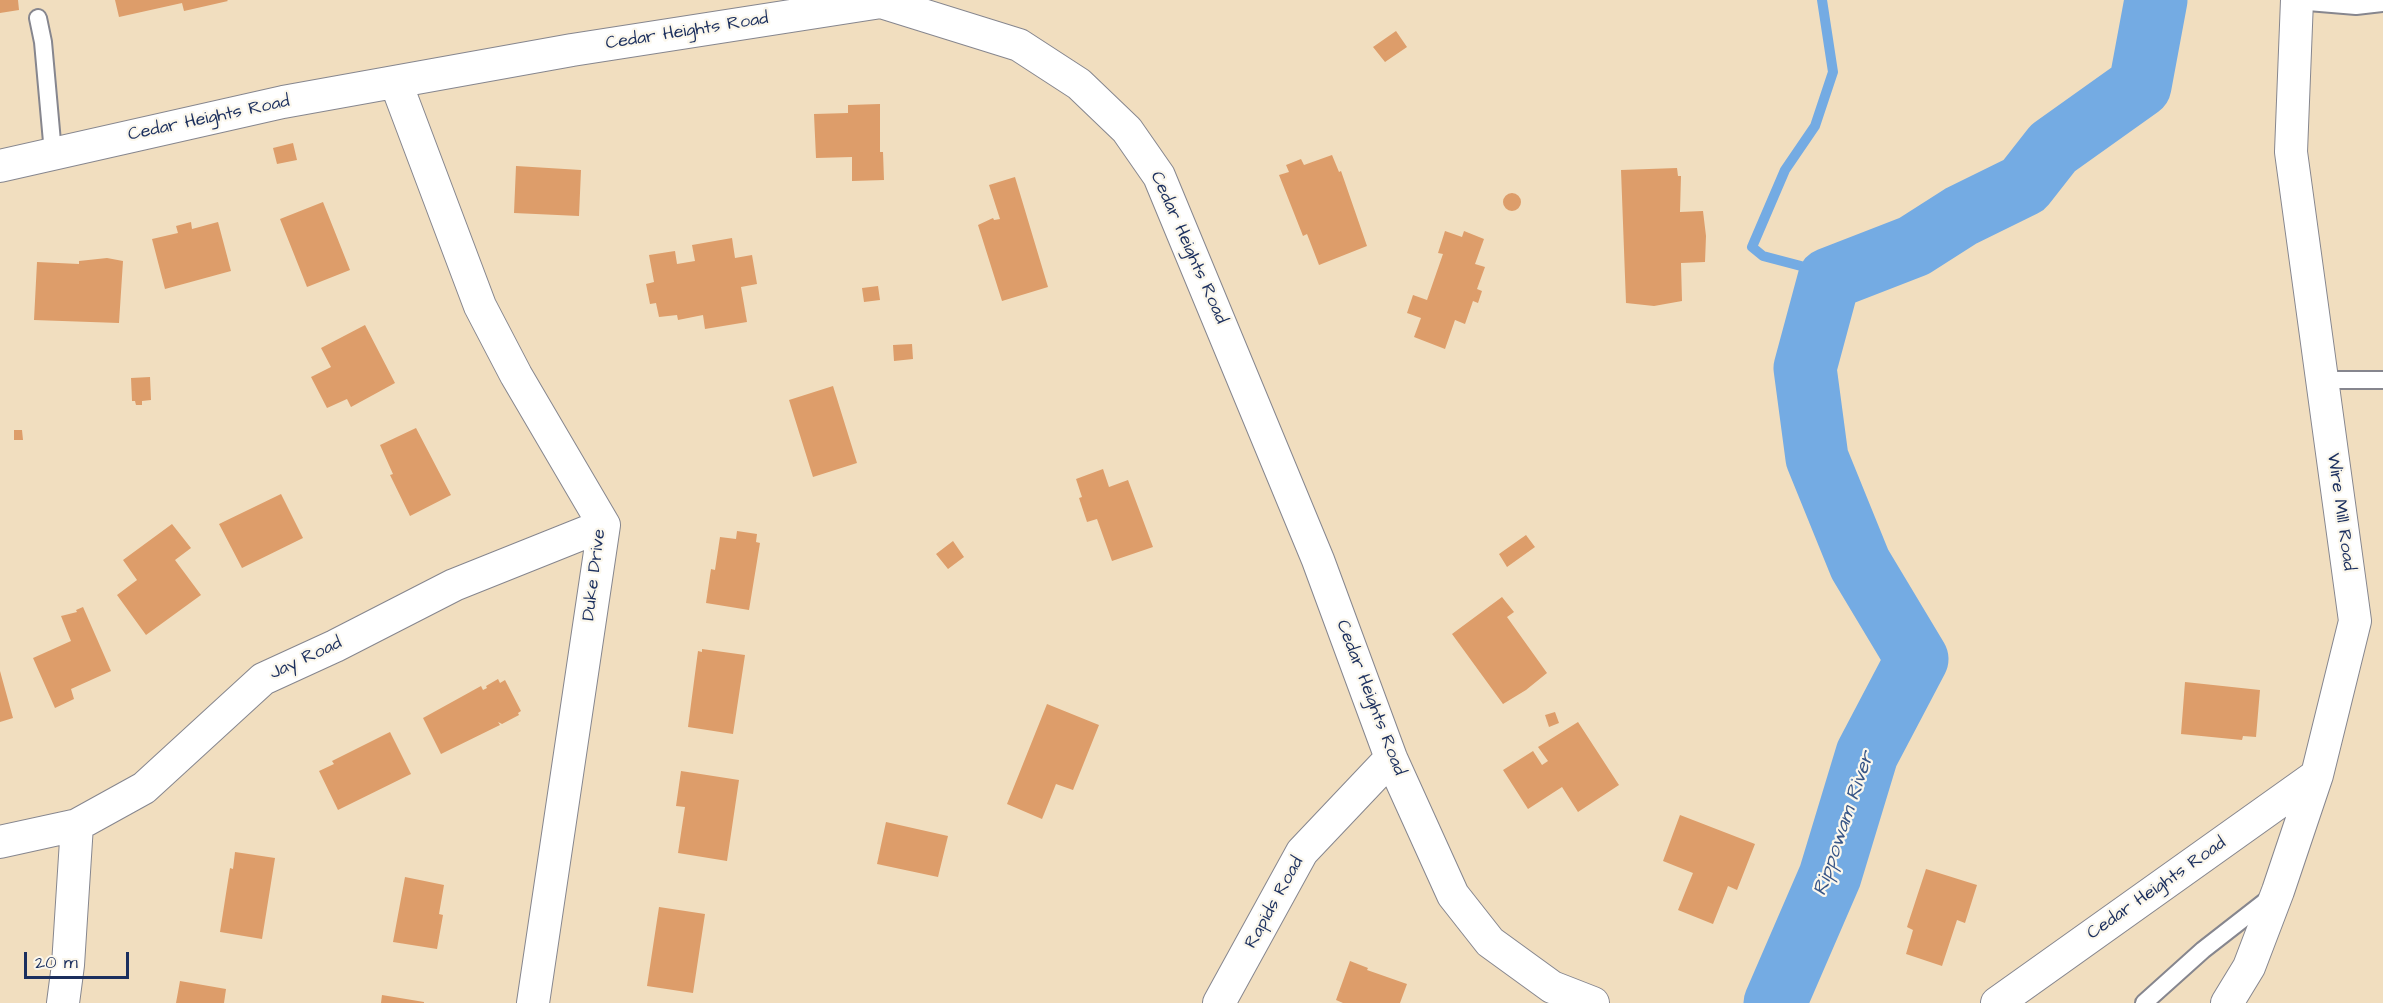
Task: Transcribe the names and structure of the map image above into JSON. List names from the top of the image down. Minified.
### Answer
{"streets":{"street":["Cedar Heights Road","Wire Mill Road","Duke Drive","Jay Road","Rapids Road"]},"crossings":[["Cedar Heights Road","Wire Mill Road"],["Cedar Heights Road","Duke Drive"],["Cedar Heights Road","Rapids Road"],["Duke Drive","Jay Road"]],"water":["Rippowam River"],"scale_bar":"20 m"}
